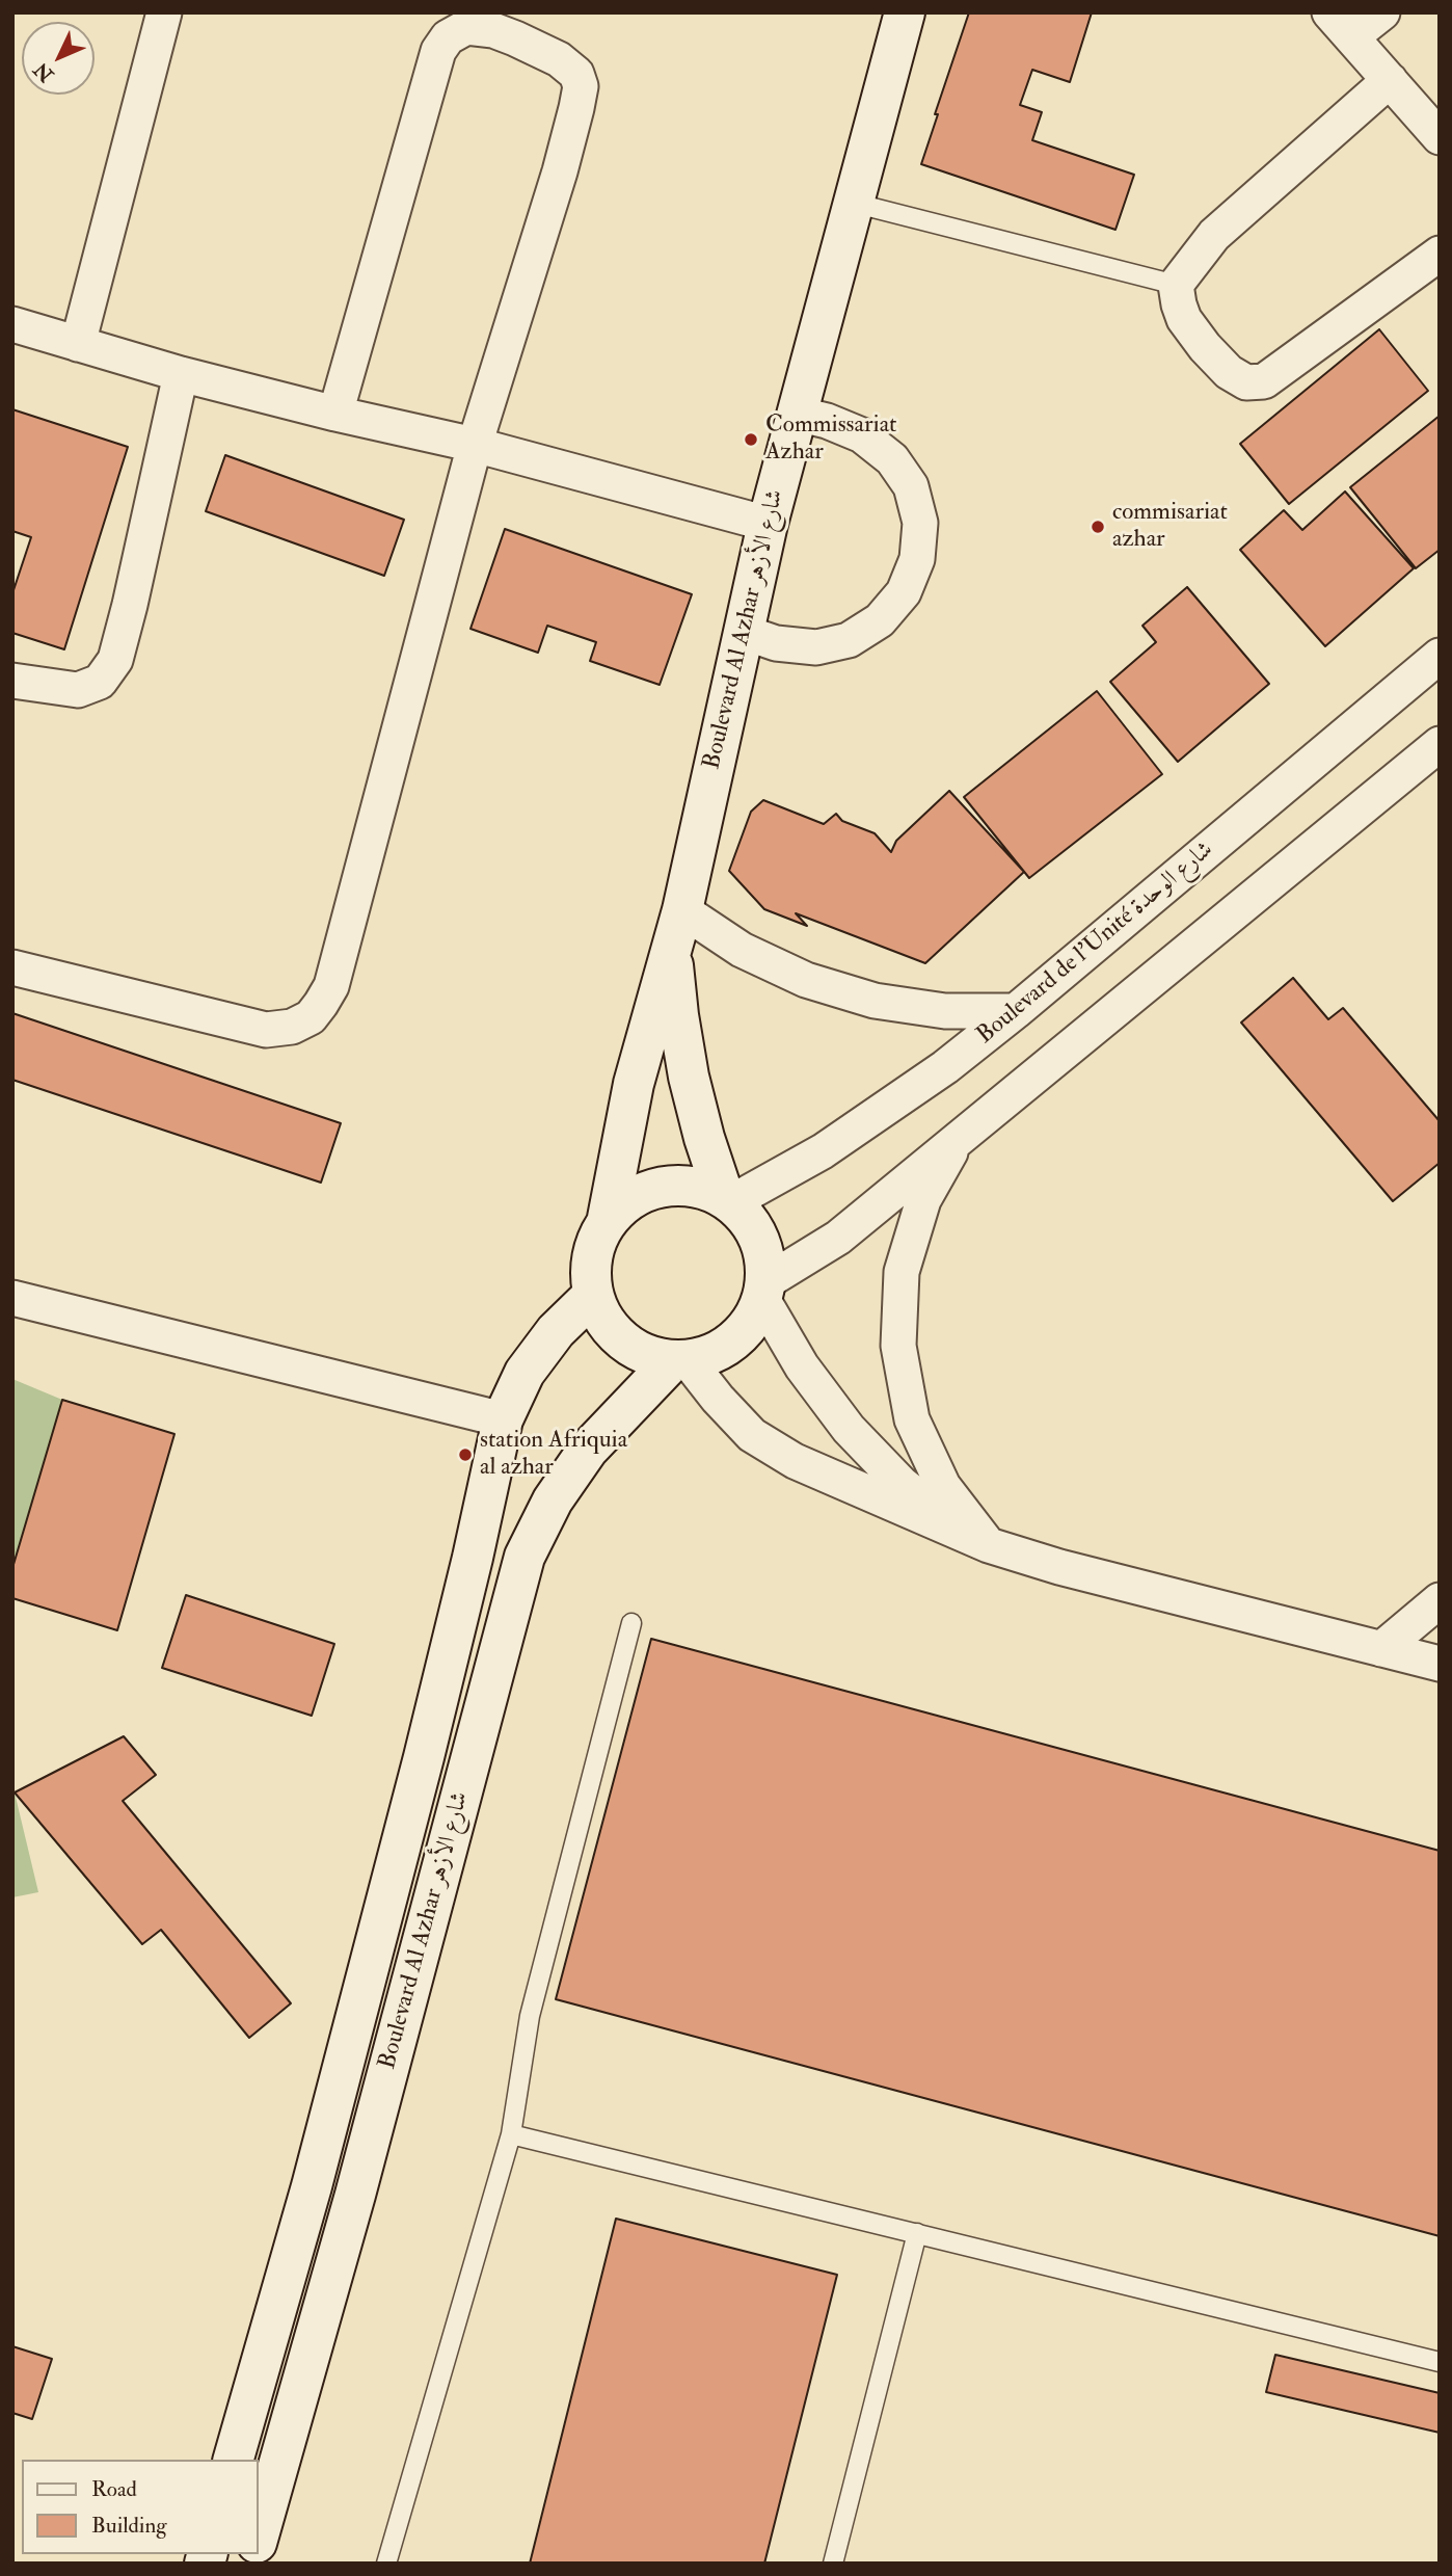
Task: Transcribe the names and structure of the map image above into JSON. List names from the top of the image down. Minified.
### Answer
{"streets":{"main road":["Boulevard Al Azhar شارع الأزهر"],"street":["Boulevard de l'Unité شارع الوحدة"]},"crossings":[["Boulevard Al Azhar شارع الأزهر","Boulevard de l'Unité شارع الوحدة"]],"places":["Commissariat Azhar","commisariat azhar","station Afriquia al azhar"],"legend":["Road","Building"],"north":"bottom left"}
